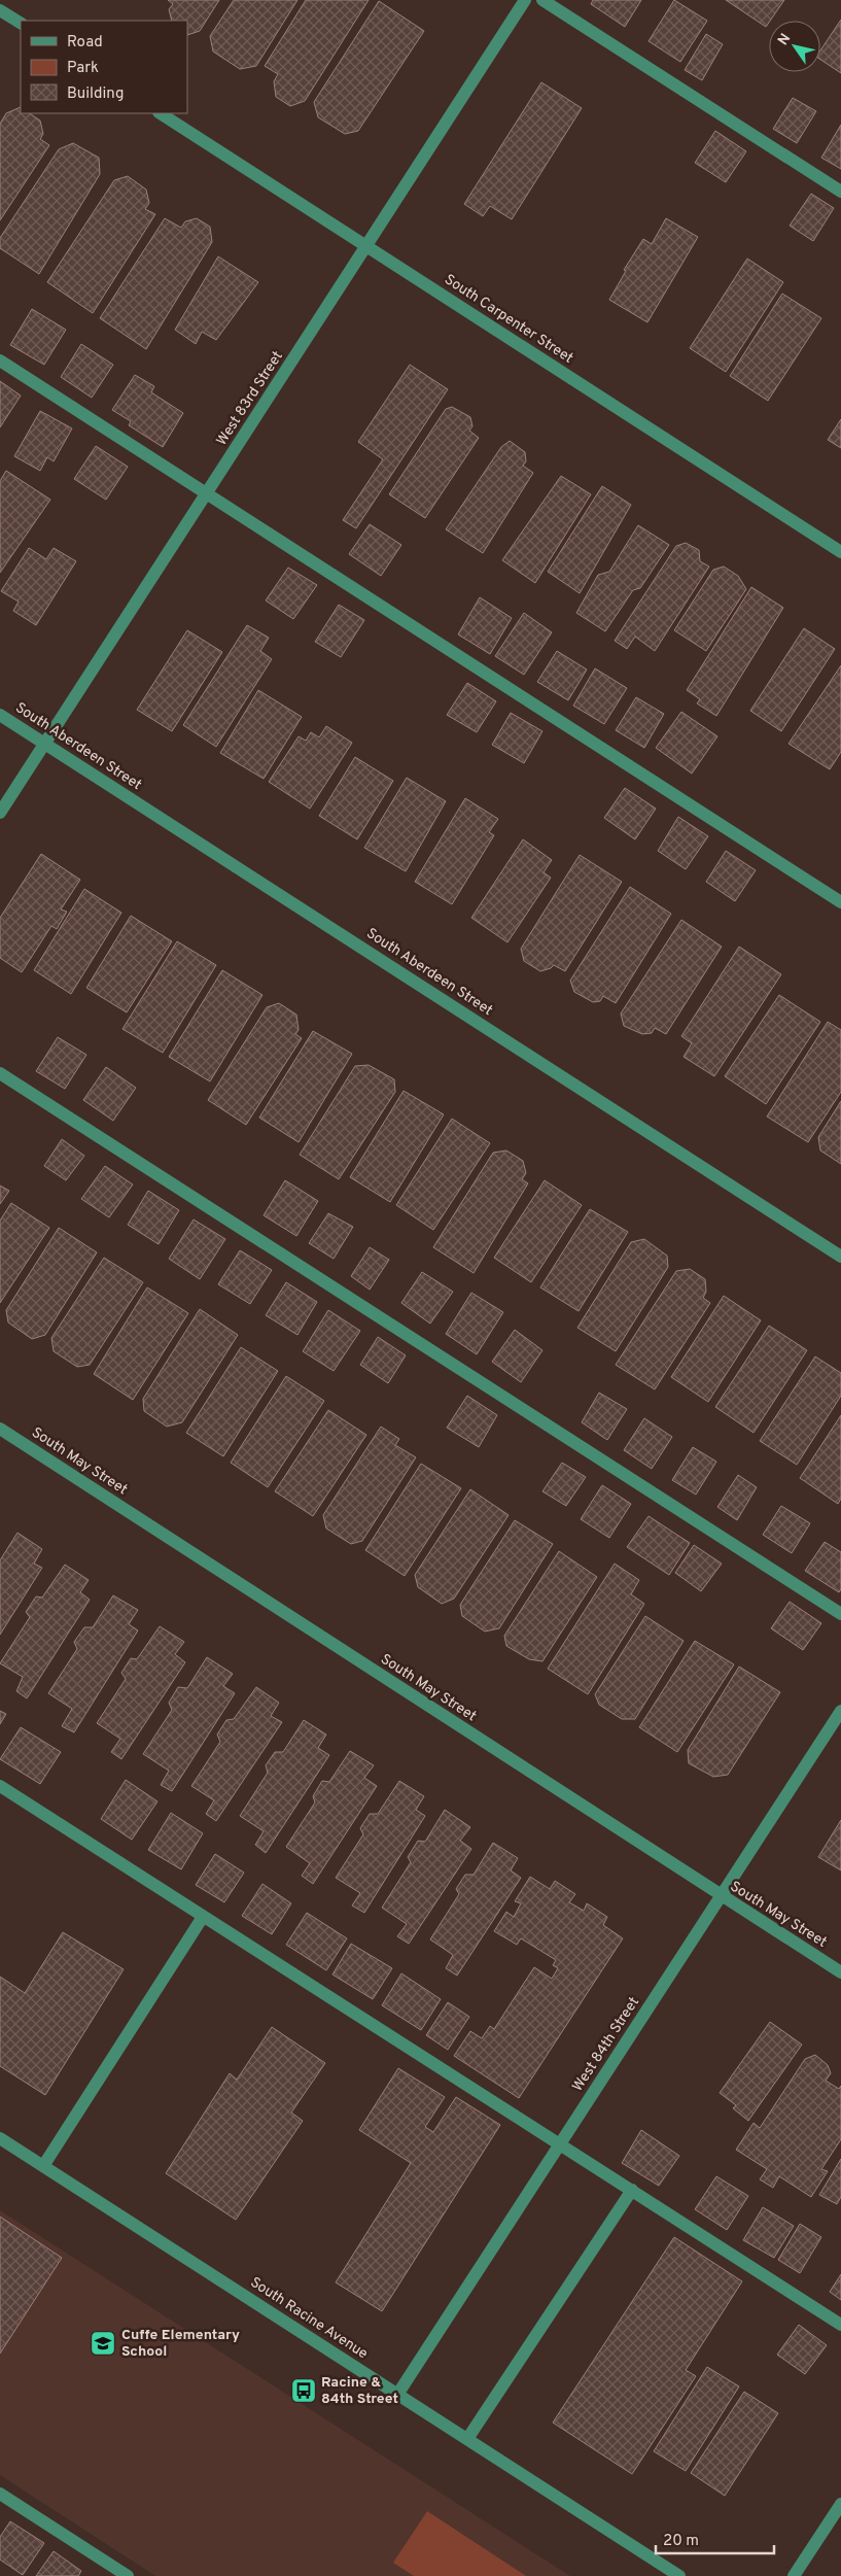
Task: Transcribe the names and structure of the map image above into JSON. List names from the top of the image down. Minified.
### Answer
{"streets":{"street":["South Carpenter Street","West 83rd Street","South Aberdeen Street","South May Street","West 84th Street","South Racine Avenue"]},"crossings":[["South Carpenter Street","West 83rd Street"],["West 83rd Street","South Aberdeen Street"],["South May Street","West 84th Street"],["West 84th Street","South Racine Avenue"]],"places":{"school or university":["Cuffe Elementary School"],"bus stop":["Racine & 84th Street"]},"legend":["Road","Park","Building"],"scale_bar":"20 m","north":"top left"}
